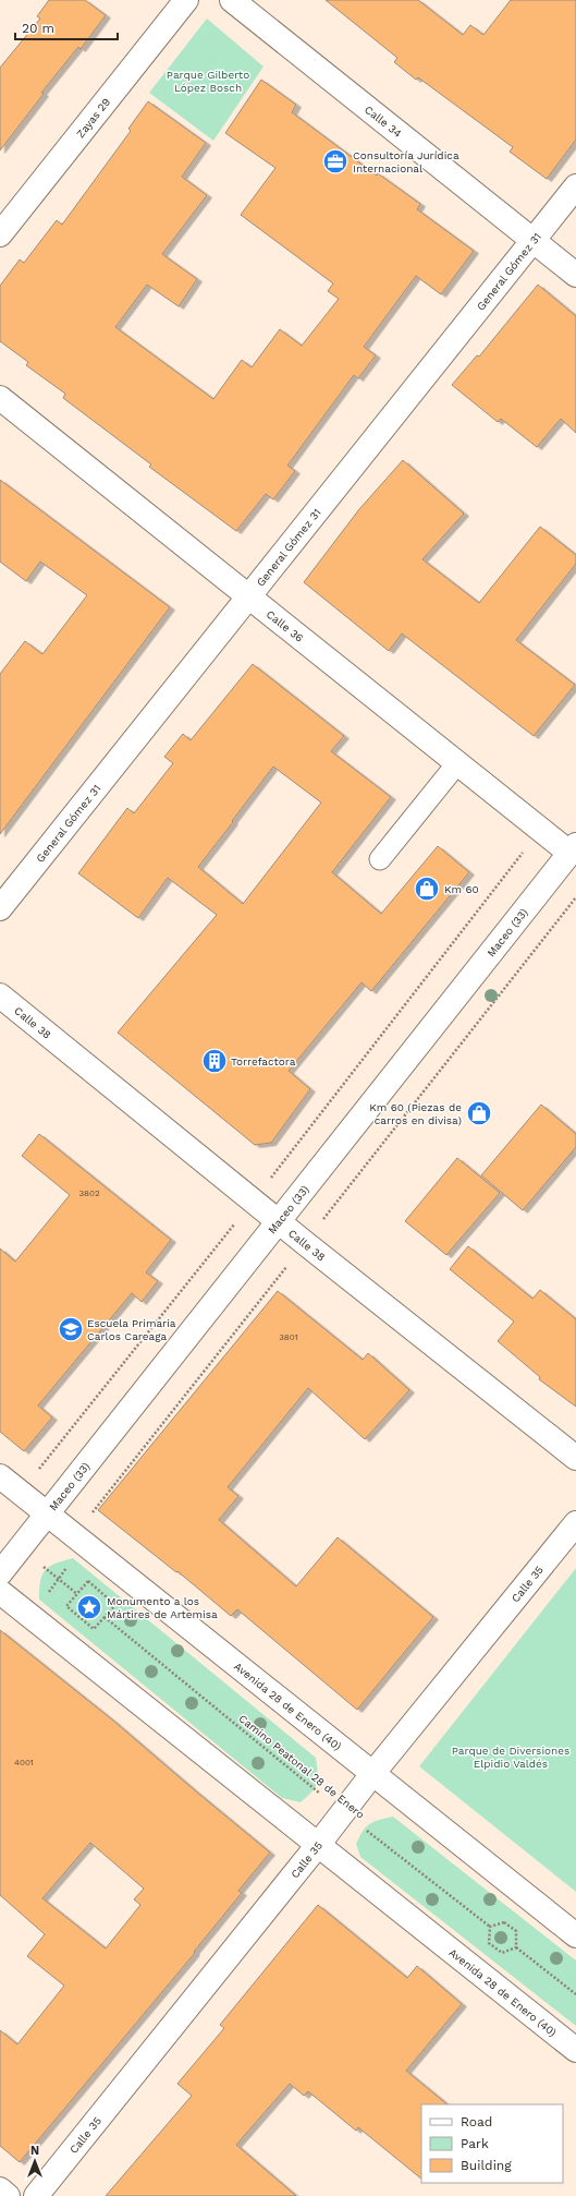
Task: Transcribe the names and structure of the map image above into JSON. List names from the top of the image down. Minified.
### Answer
{"streets":{"street":["Zayas 29","Calle 34","General Gómez 31","Calle 36","Maceo (33)","Calle 38","Calle 35","Avenida 28 de Enero (40)"],"path":["Camino Peatonal 28 de Enero"]},"crossings":[["Calle 34","General Gómez 31"],["General Gómez 31","Calle 36"],["Calle 36","Maceo (33)"],["Maceo (33)","Calle 38"],["Maceo (33)","Avenida 28 de Enero (40)"],["Calle 35","Avenida 28 de Enero (40)"],["Calle 35","Camino Peatonal 28 de Enero"]],"parks":["Parque Gilberto López Bosch","Parque de Diversiones Elpidio Valdés"],"places":{"office":["Consultoría Jurídica Internacional"],"shop":["Km 60","Km 60 (Piezas de carros en divisa)"],"building":["Torrefactora"],"school or university":["Escuela Primaria Carlos Careaga"],"place":["Monumento a los Mártires de Artemisa"]},"house_numbers":["3802","3801","4001"],"legend":["Road","Park","Building"],"scale_bar":"20 m","north":"top"}
